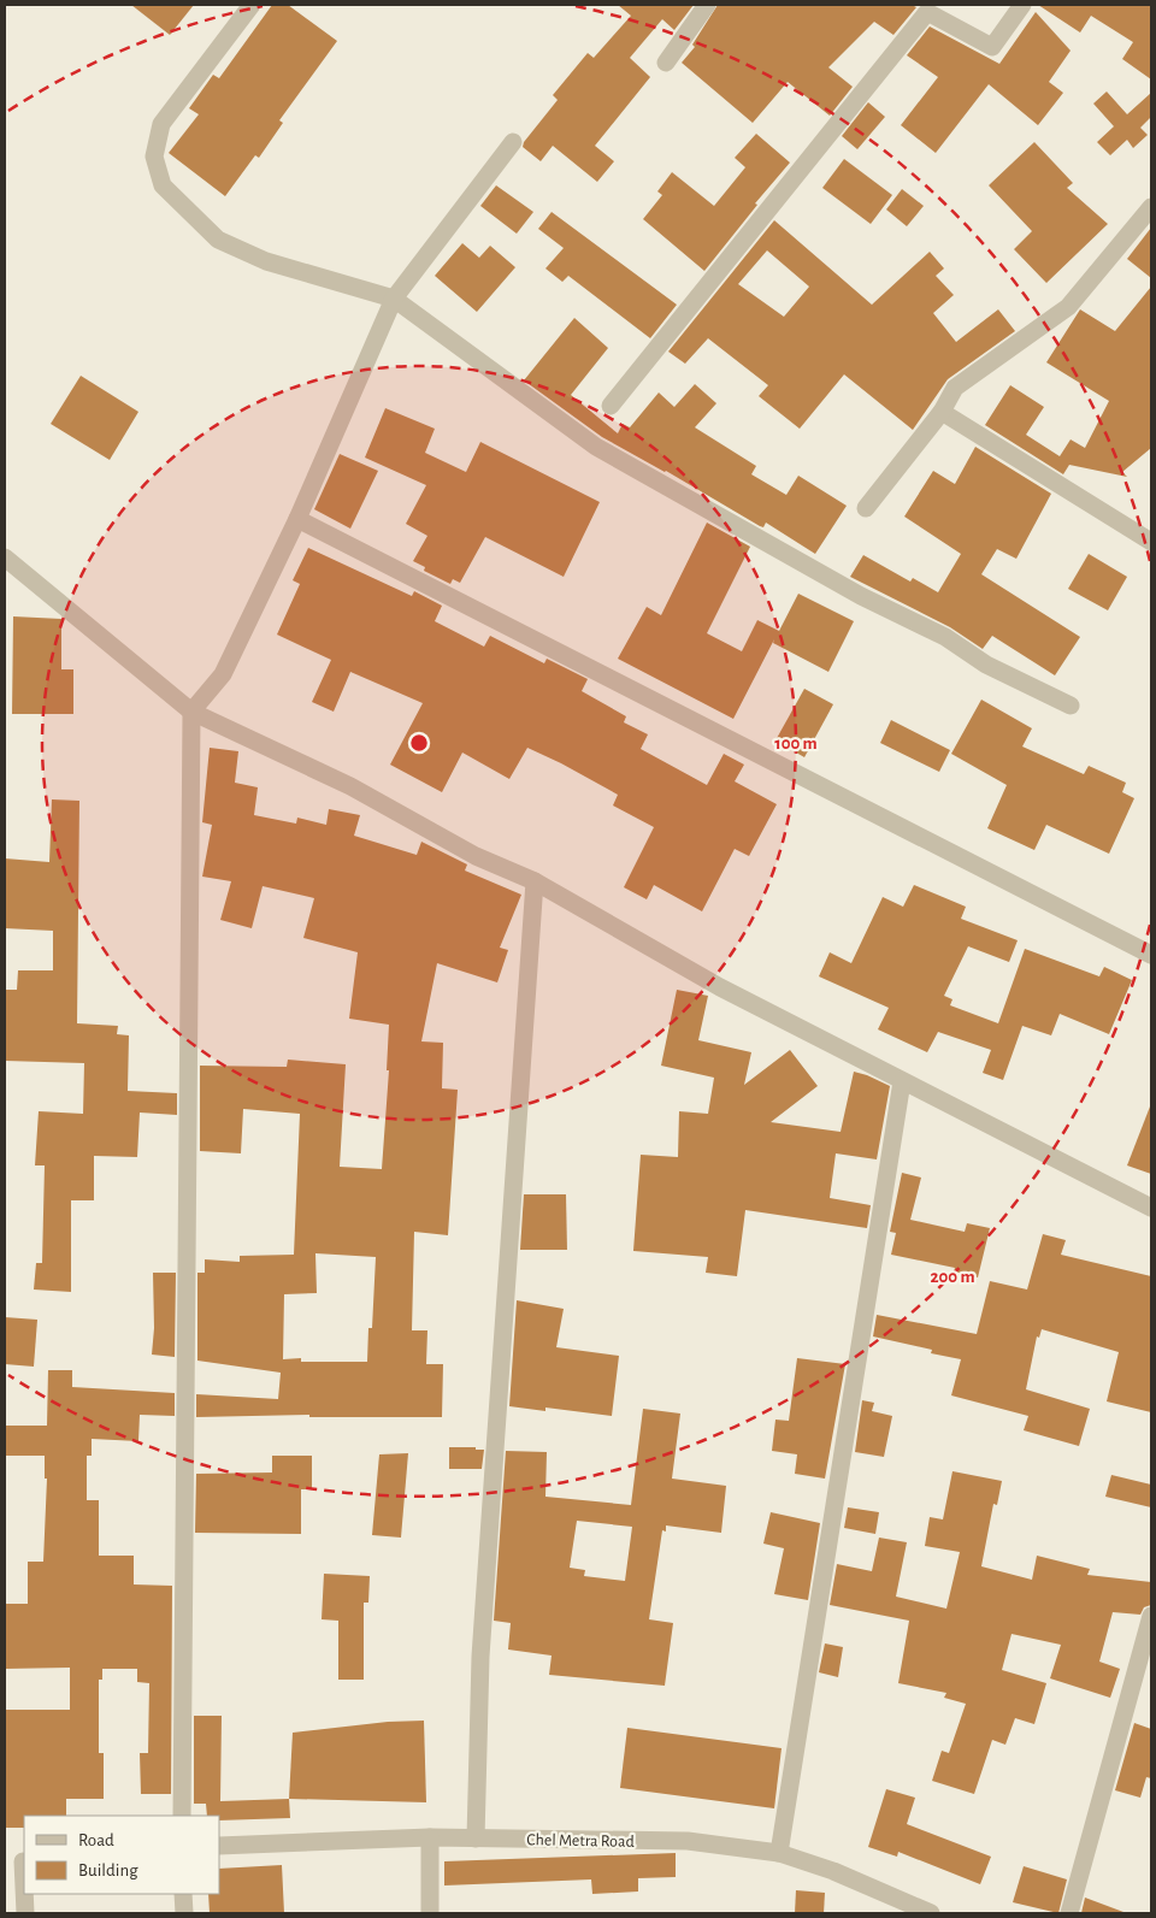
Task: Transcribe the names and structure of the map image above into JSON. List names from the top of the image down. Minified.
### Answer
{"streets":{"street":["Chel Metra Road"]},"legend":["Road","Building"],"rings":["100 m","200 m"]}
